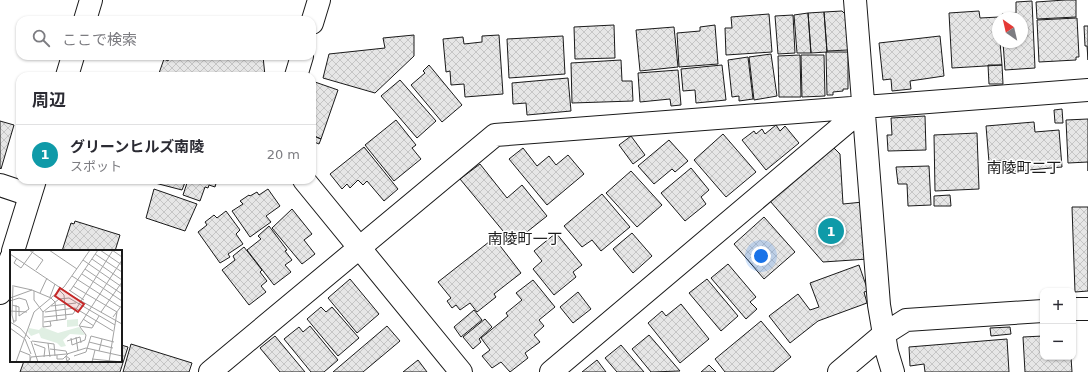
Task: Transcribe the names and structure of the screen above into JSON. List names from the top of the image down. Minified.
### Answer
{"districts":["南陵町二丁","南陵町一丁"],"north":"top left","page":{"search":"ここで検索","heading":"周辺","list":[{"mark":"1","name":"グリーンヒルズ南陵","note":"スポット","value":"20 m"}],"pins":"1","map_buttons":["+","−"]}}
